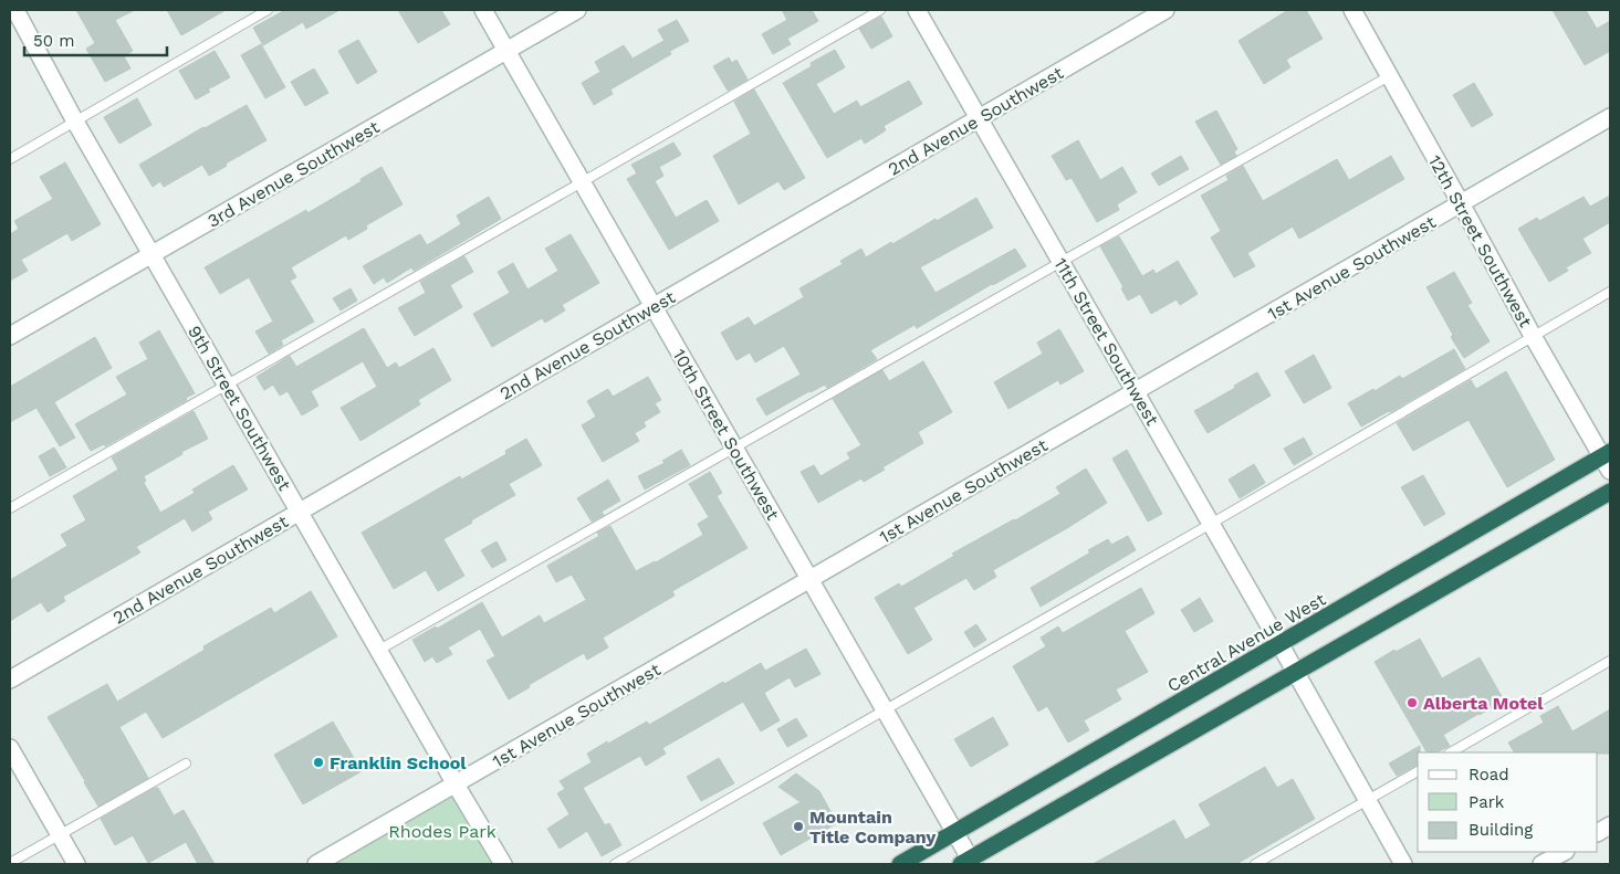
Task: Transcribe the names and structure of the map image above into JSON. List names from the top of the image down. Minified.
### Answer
{"streets":{"highway":["Central Avenue West"],"street":["2nd Avenue Southwest","3rd Avenue Southwest","12th Street Southwest","1st Avenue Southwest","11th Street Southwest","9th Street Southwest","10th Street Southwest"]},"crossings":[["2nd Avenue Southwest","11th Street Southwest"],["2nd Avenue Southwest","9th Street Southwest"],["2nd Avenue Southwest","10th Street Southwest"],["3rd Avenue Southwest","9th Street Southwest"],["3rd Avenue Southwest","10th Street Southwest"],["12th Street Southwest","1st Avenue Southwest"],["12th Street Southwest","Central Avenue West"],["1st Avenue Southwest","11th Street Southwest"],["1st Avenue Southwest","9th Street Southwest"],["1st Avenue Southwest","10th Street Southwest"],["11th Street Southwest","Central Avenue West"],["10th Street Southwest","Central Avenue West"]],"parks":["Rhodes Park"],"places":["Alberta Motel","Franklin School","Mountain Title Company"],"legend":["Road","Park","Building"],"scale_bar":"50 m"}
